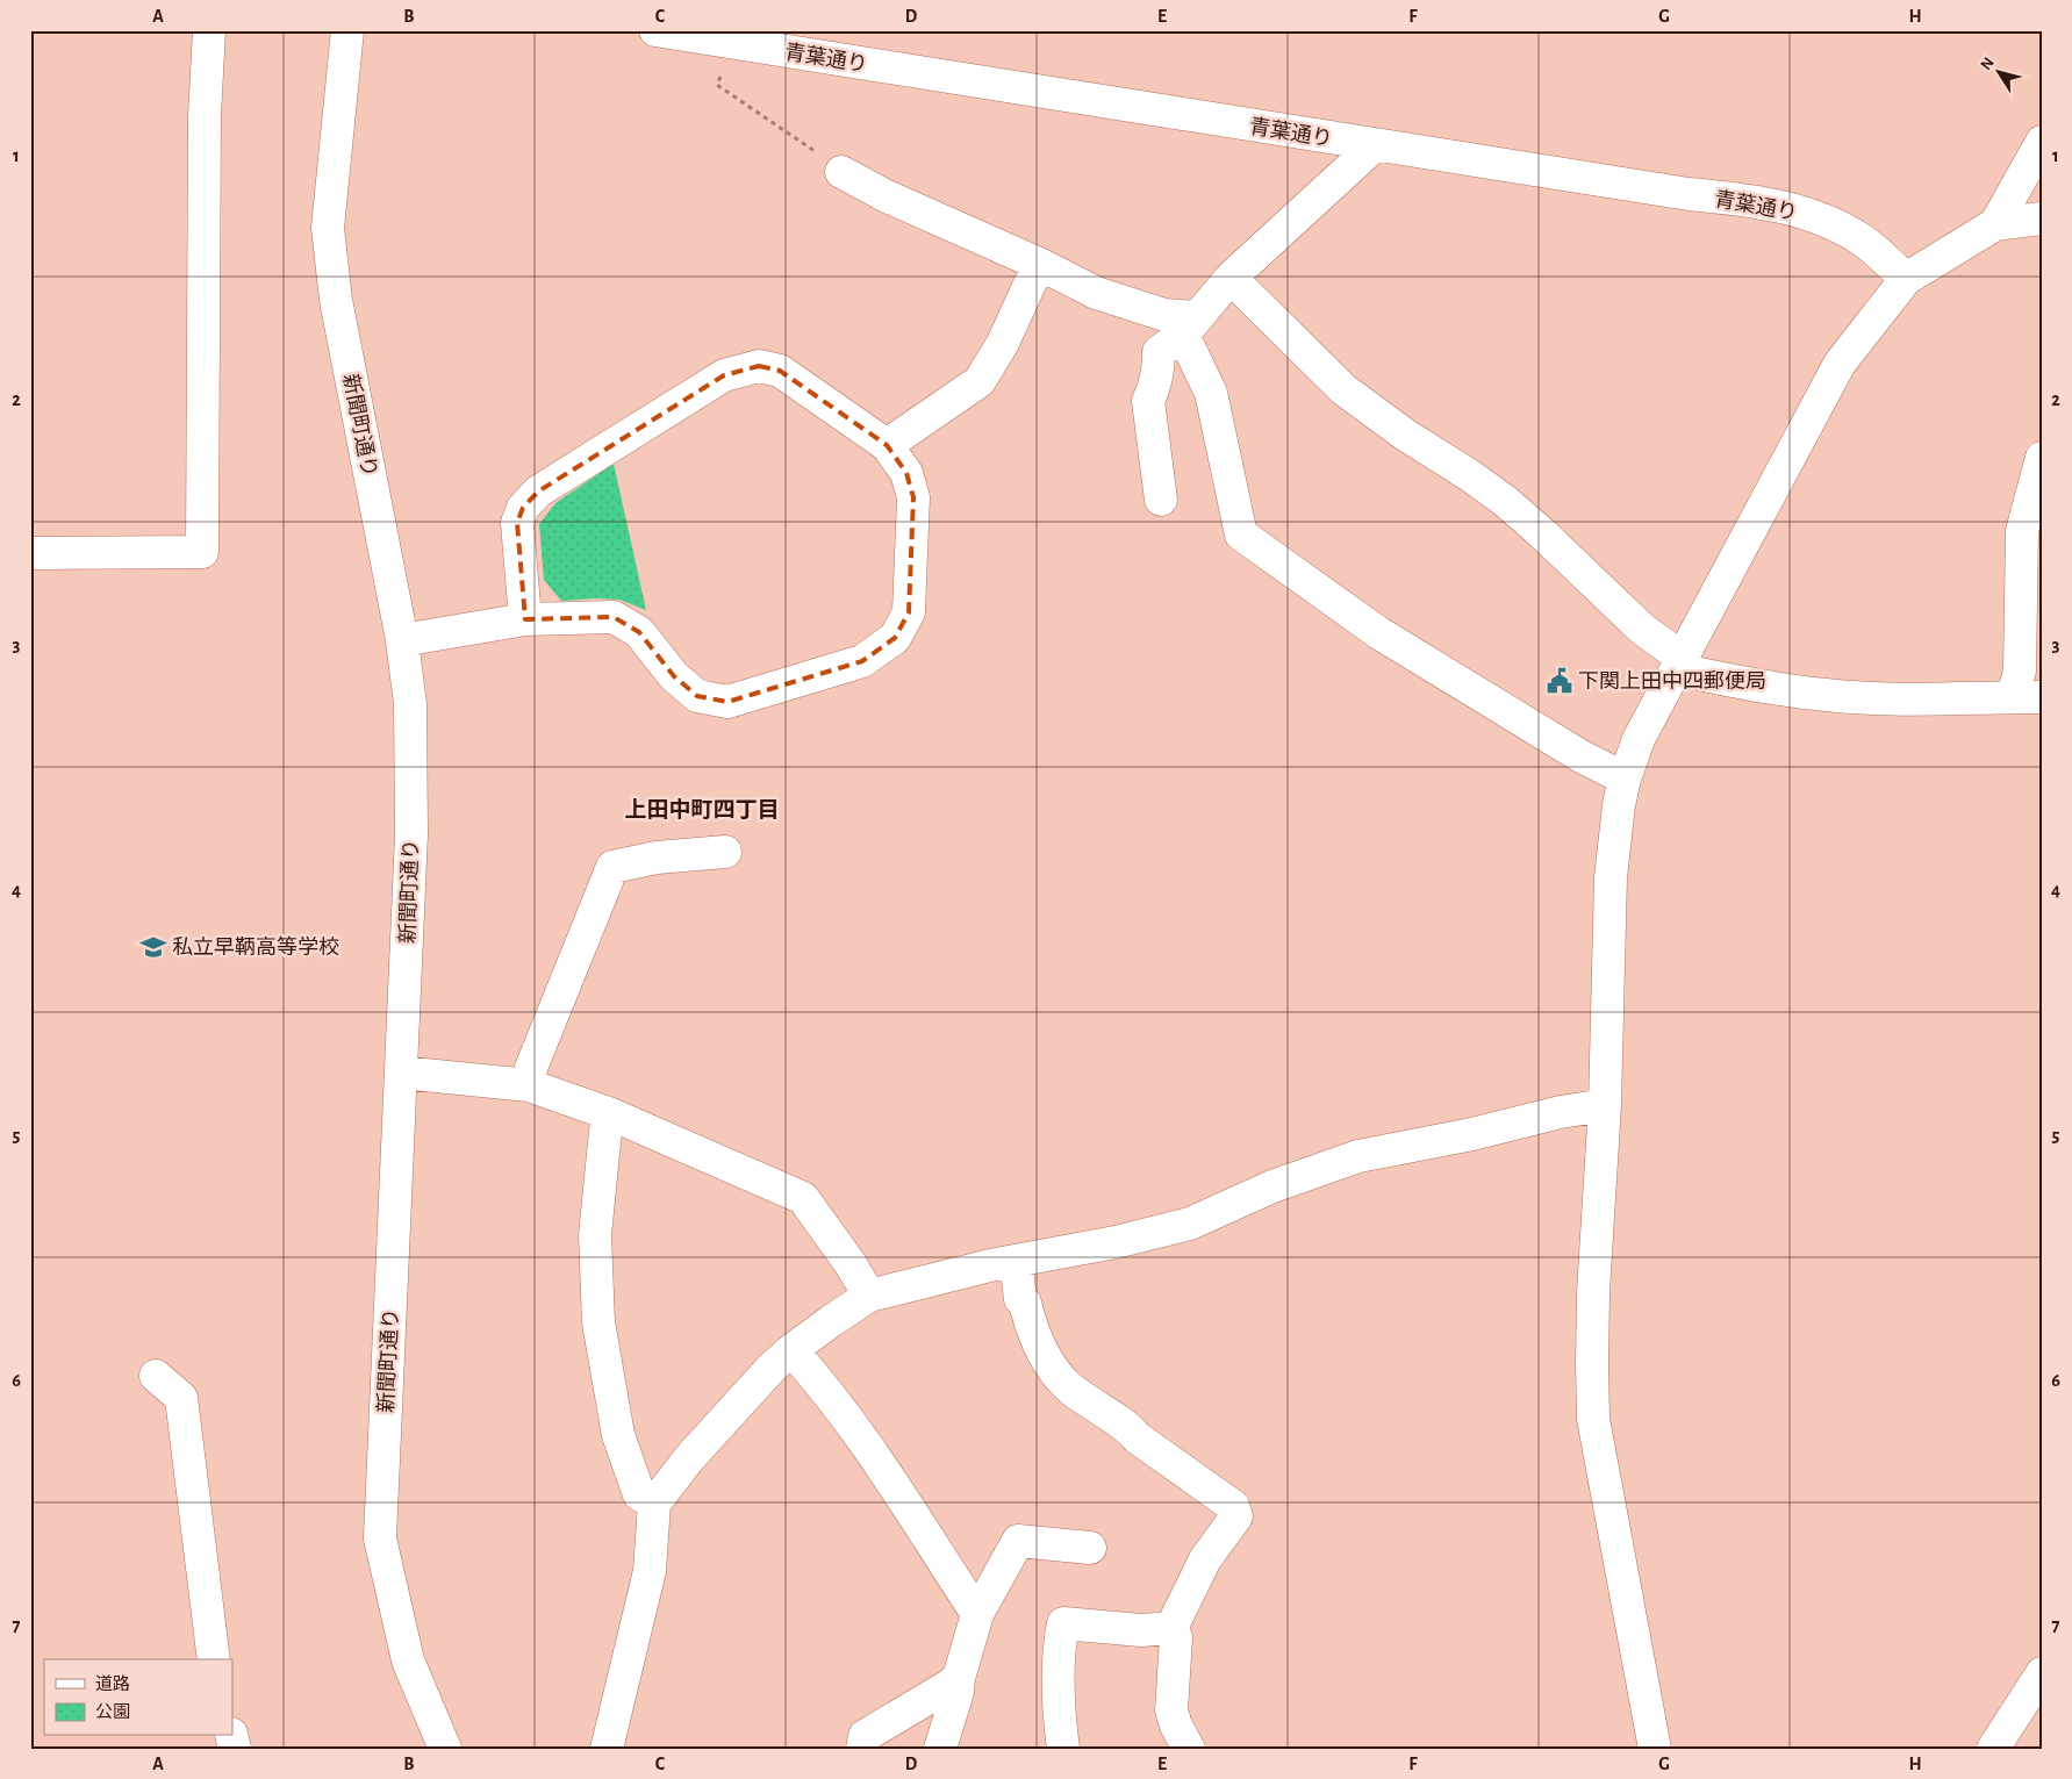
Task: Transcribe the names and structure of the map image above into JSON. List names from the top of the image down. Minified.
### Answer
{"streets":{"street":["青葉通り","新聞町通り"]},"districts":["上田中町四丁目"],"places":{"public building":["下関上田中四郵便局"],"school or university":["私立早鞆高等学校"]},"legend":["道路","公園"],"north":"top left","grid":{"columns":["A","B","C","D","E","F","G","H"],"rows":["1","2","3","4","5","6","7"]}}
